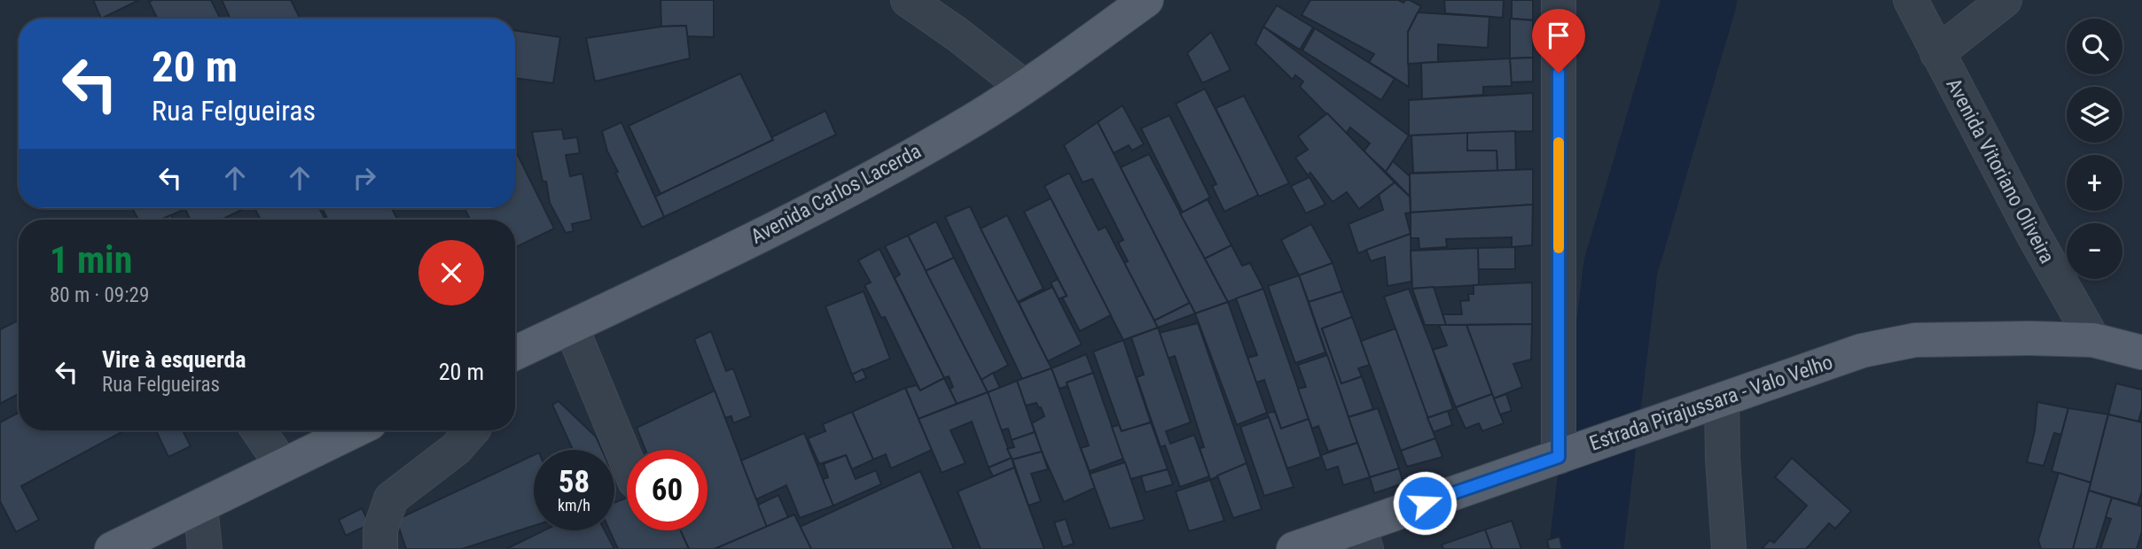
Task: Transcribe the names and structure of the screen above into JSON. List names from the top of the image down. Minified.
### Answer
{"streets":{"main road":["Avenida Carlos Lacerda","Estrada Pirajussara - Valo Velho"],"street":["Avenida Vitoriano Oliveira"]},"crossings":[["Avenida Vitoriano Oliveira","Estrada Pirajussara - Valo Velho"]],"page":{"map_buttons":["+","−"],"turn":["20 m","Rua Felgueiras"],"heading":["1 min","80 m · 09:29"],"list":[{"name":"Vire à esquerda","note":"Rua Felgueiras","value":"20 m"}],"speed":"58 km/h","limit":"60"}}
